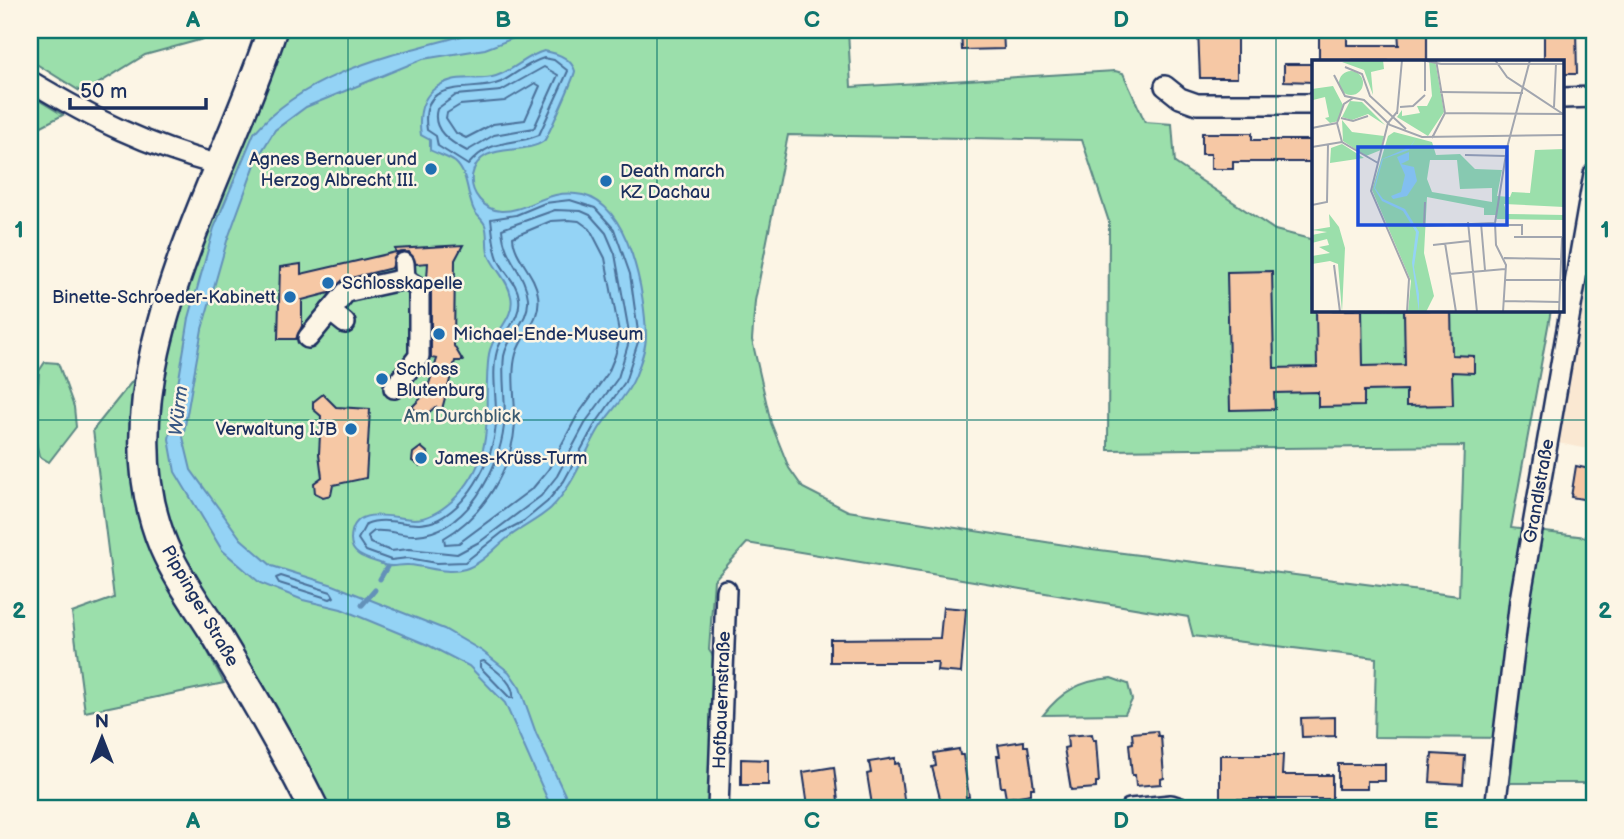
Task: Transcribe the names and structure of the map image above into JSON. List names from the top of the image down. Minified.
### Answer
{"streets":{"main road":["Pippinger Straße"],"street":["Grandlstraße","Hofbauernstraße"]},"water":["Würm"],"parks":["Am Durchblick"],"places":["Agnes Bernauer und Herzog Albrecht III.","Death march KZ Dachau","Schlosskapelle","Binette-Schroeder-Kabinett","Michael-Ende-Museum","Schloss Blutenburg","Verwaltung IJB","James-Krüss-Turm"],"scale_bar":"50 m","north":"top","grid":{"columns":["A","B","C","D","E"],"rows":["1","2"]}}
